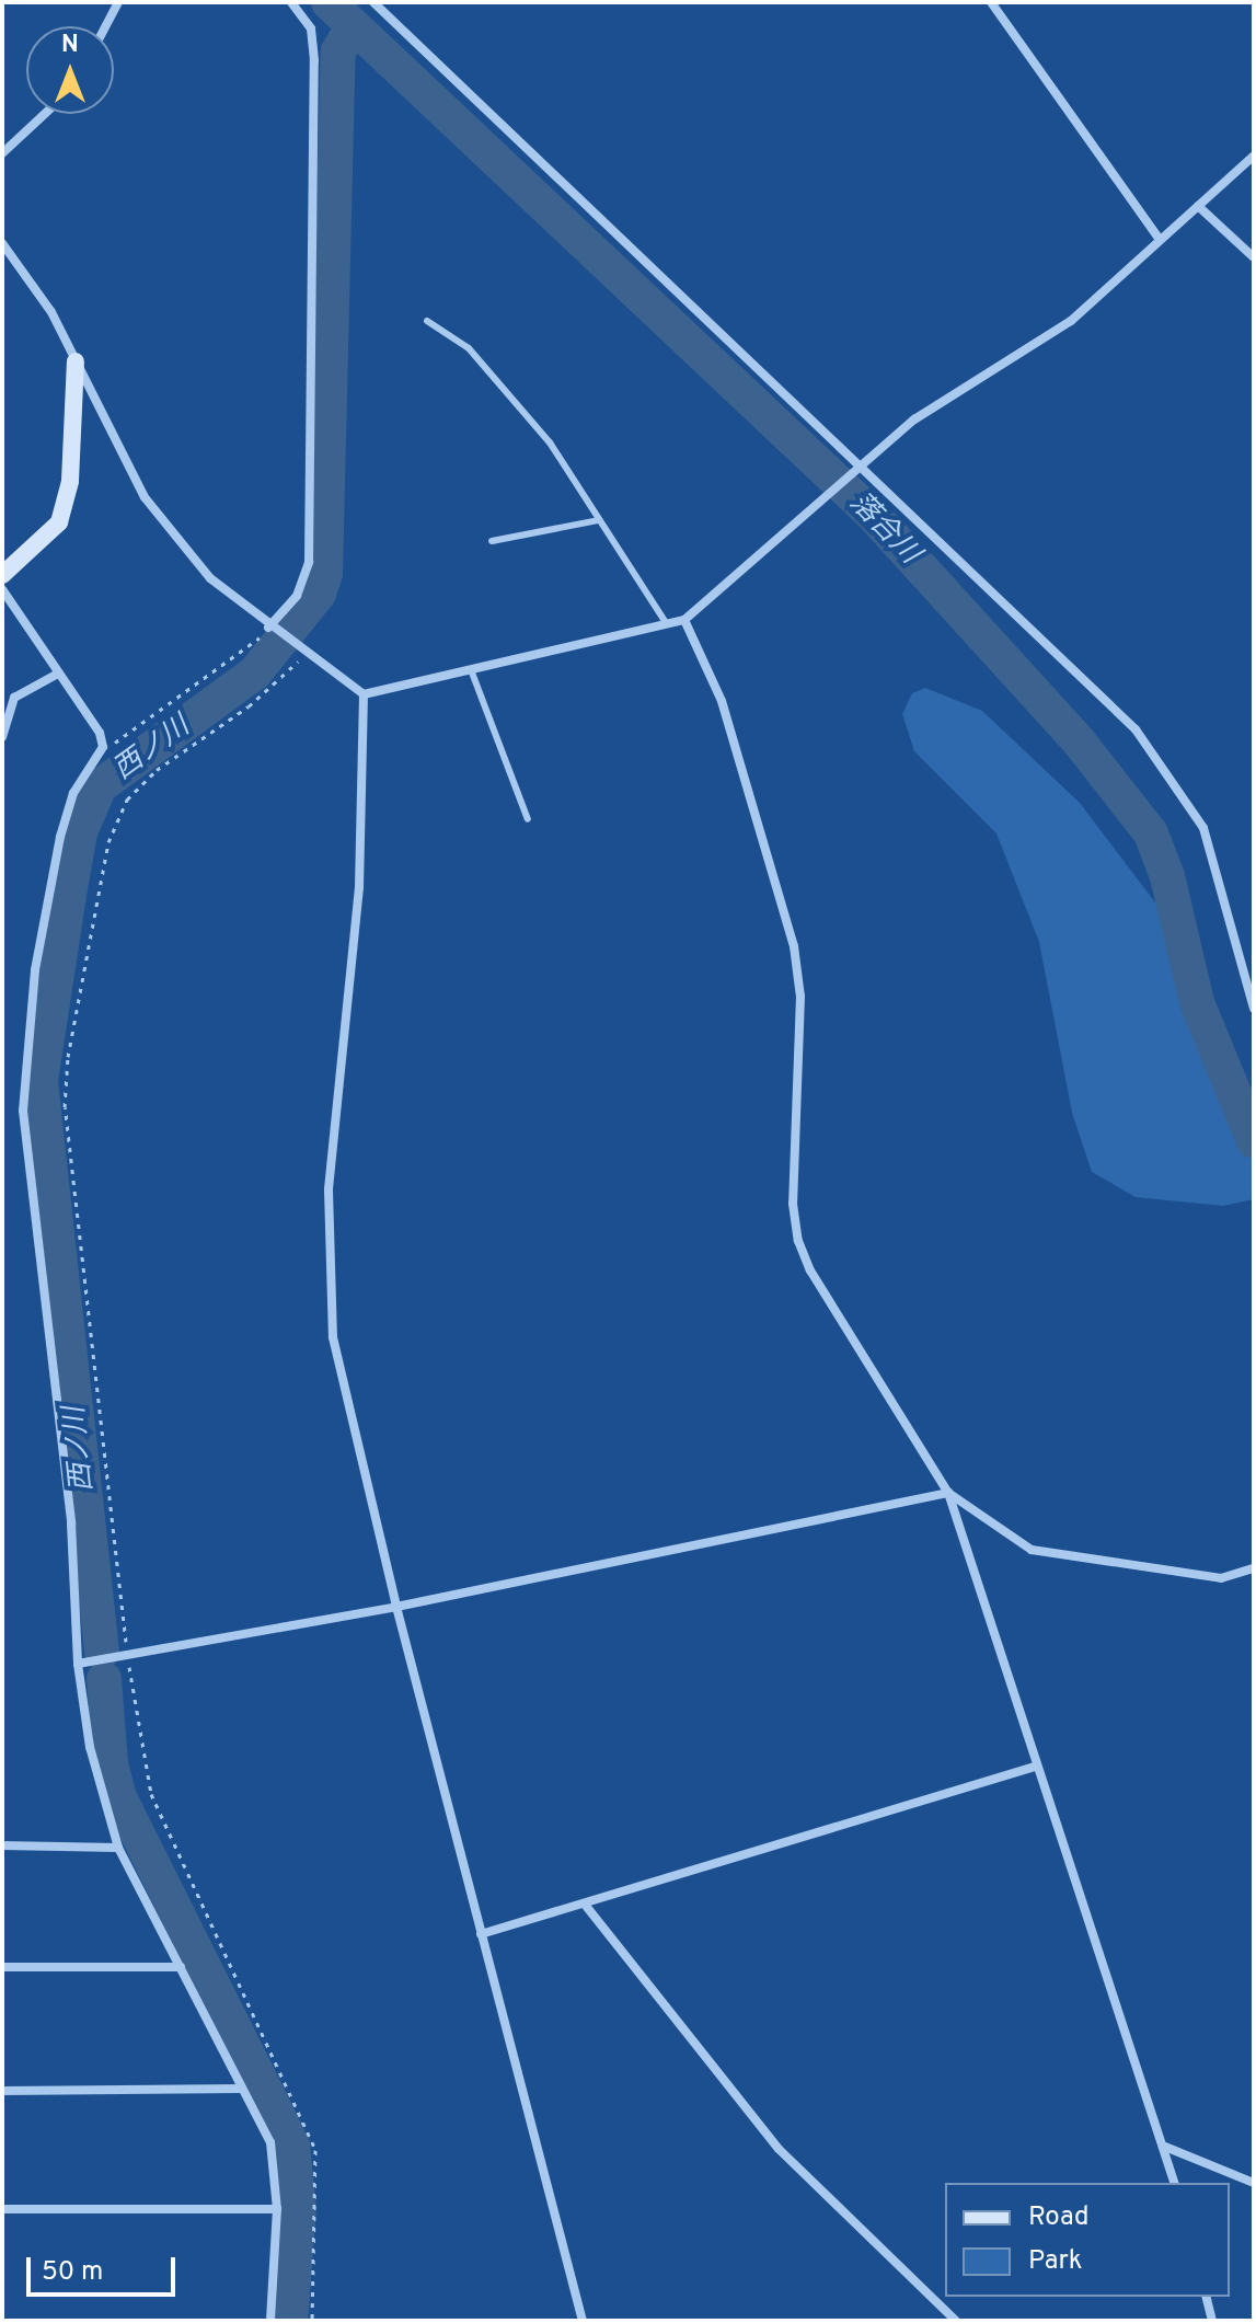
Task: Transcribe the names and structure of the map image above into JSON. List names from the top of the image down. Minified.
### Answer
{"water":["落合川","西ノ川"],"legend":["Road","Park"],"scale_bar":"50 m","north":"top"}
